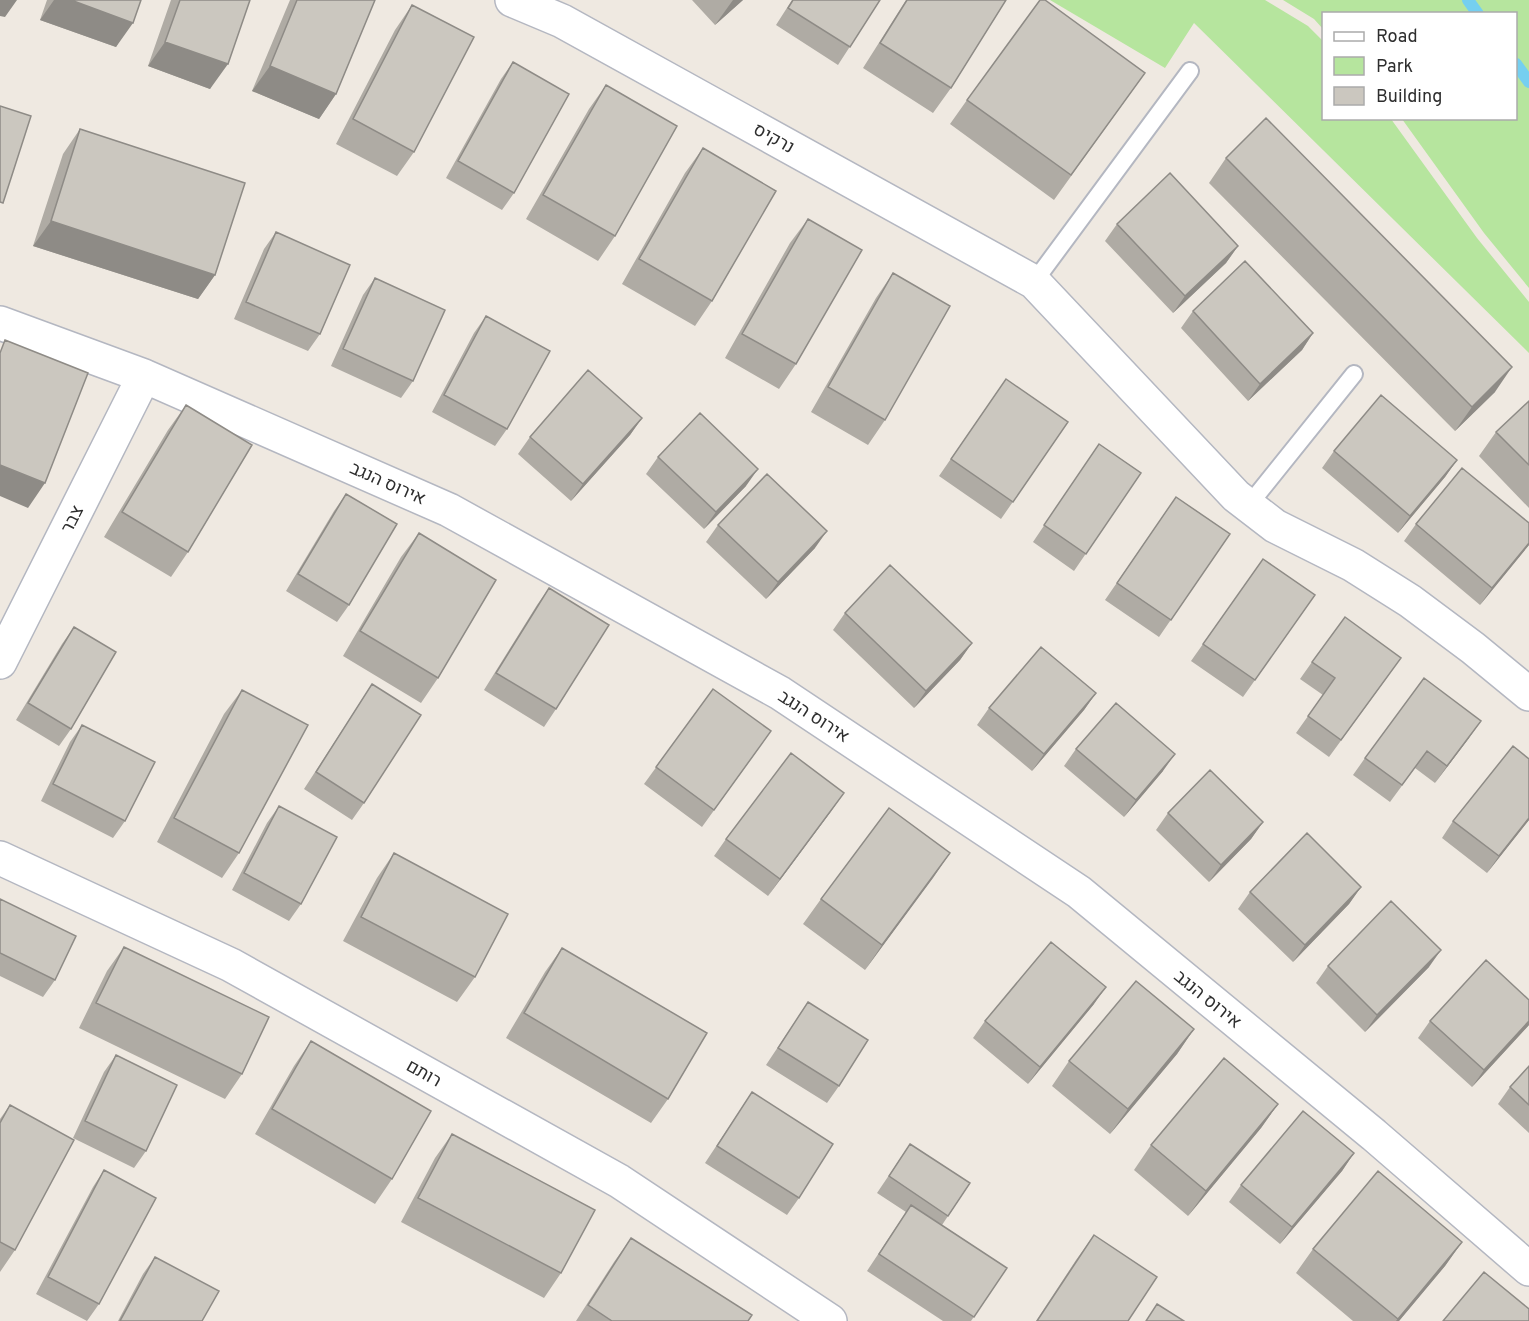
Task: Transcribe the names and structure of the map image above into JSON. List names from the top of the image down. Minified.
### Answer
{"streets":{"street":["נרקיס","אירוס הנגב","צבר","רותם"]},"crossings":[["אירוס הנגב","צבר"]],"legend":["Road","Park","Building"]}
